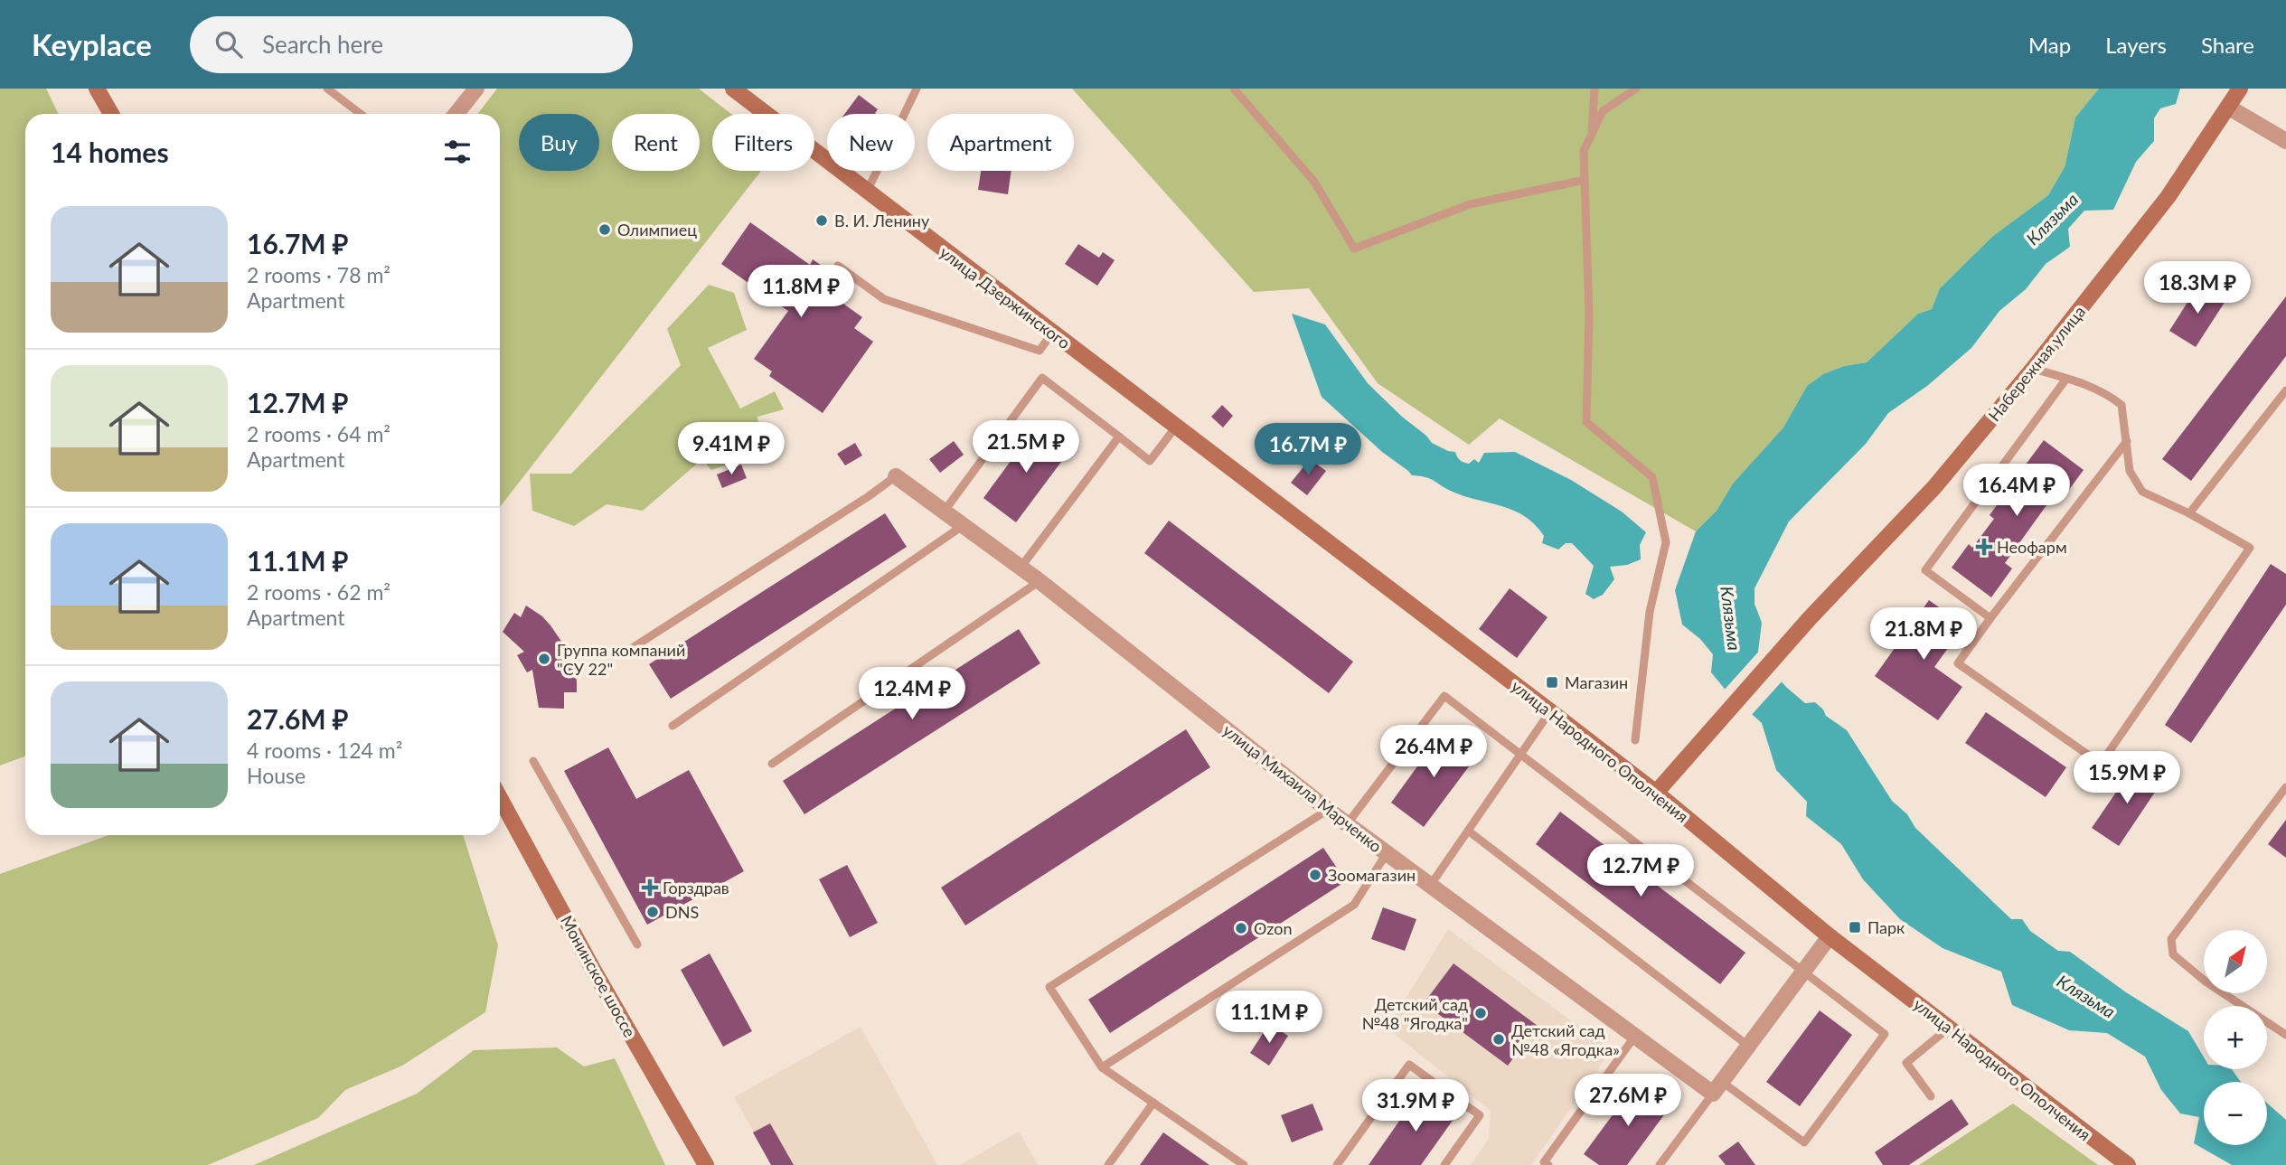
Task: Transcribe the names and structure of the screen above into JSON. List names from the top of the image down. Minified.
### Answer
{"streets":{"street":["улица Дзержинского","Набережная улица","улица Народного Ополчения","улица Михаила Марченко","Монинское шоссе"]},"crossings":[["улица Дзержинского","улица Народного Ополчения"],["Набережная улица","улица Народного Ополчения"]],"water":["Клязьма"],"places":{"other":["В. И. Ленину","Олимпиец","Группа компаний \"СУ 22\"","Зоомагазин","DNS","Ozon","Детский сад №48 \"Ягодка\"","Детский сад №48 «Ягодка»"],"health":["Неофарм","Горздрав"],"transit":["Магазин","Парк"]},"north":"top right","page":{"header":"Keyplace","search":"Search here","nav":["Map","Layers","Share"],"chip":["Buy","Rent","Filters","New","Apartment"],"heading":"14 homes","list":[{"name":"16.7M ₽","note":"2 rooms · 78 m² · Apartment"},{"name":"12.7M ₽","note":"2 rooms · 64 m² · Apartment"},{"name":"11.1M ₽","note":"2 rooms · 62 m² · Apartment"},{"name":"27.6M ₽","note":"4 rooms · 124 m² · House"}],"price":["18.3M ₽","11.8M ₽","21.5M ₽","9.41M ₽","16.7M ₽","16.4M ₽","21.8M ₽","12.4M ₽","26.4M ₽","15.9M ₽","12.7M ₽","11.1M ₽","27.6M ₽","31.9M ₽"],"map_buttons":["+","−"]}}
